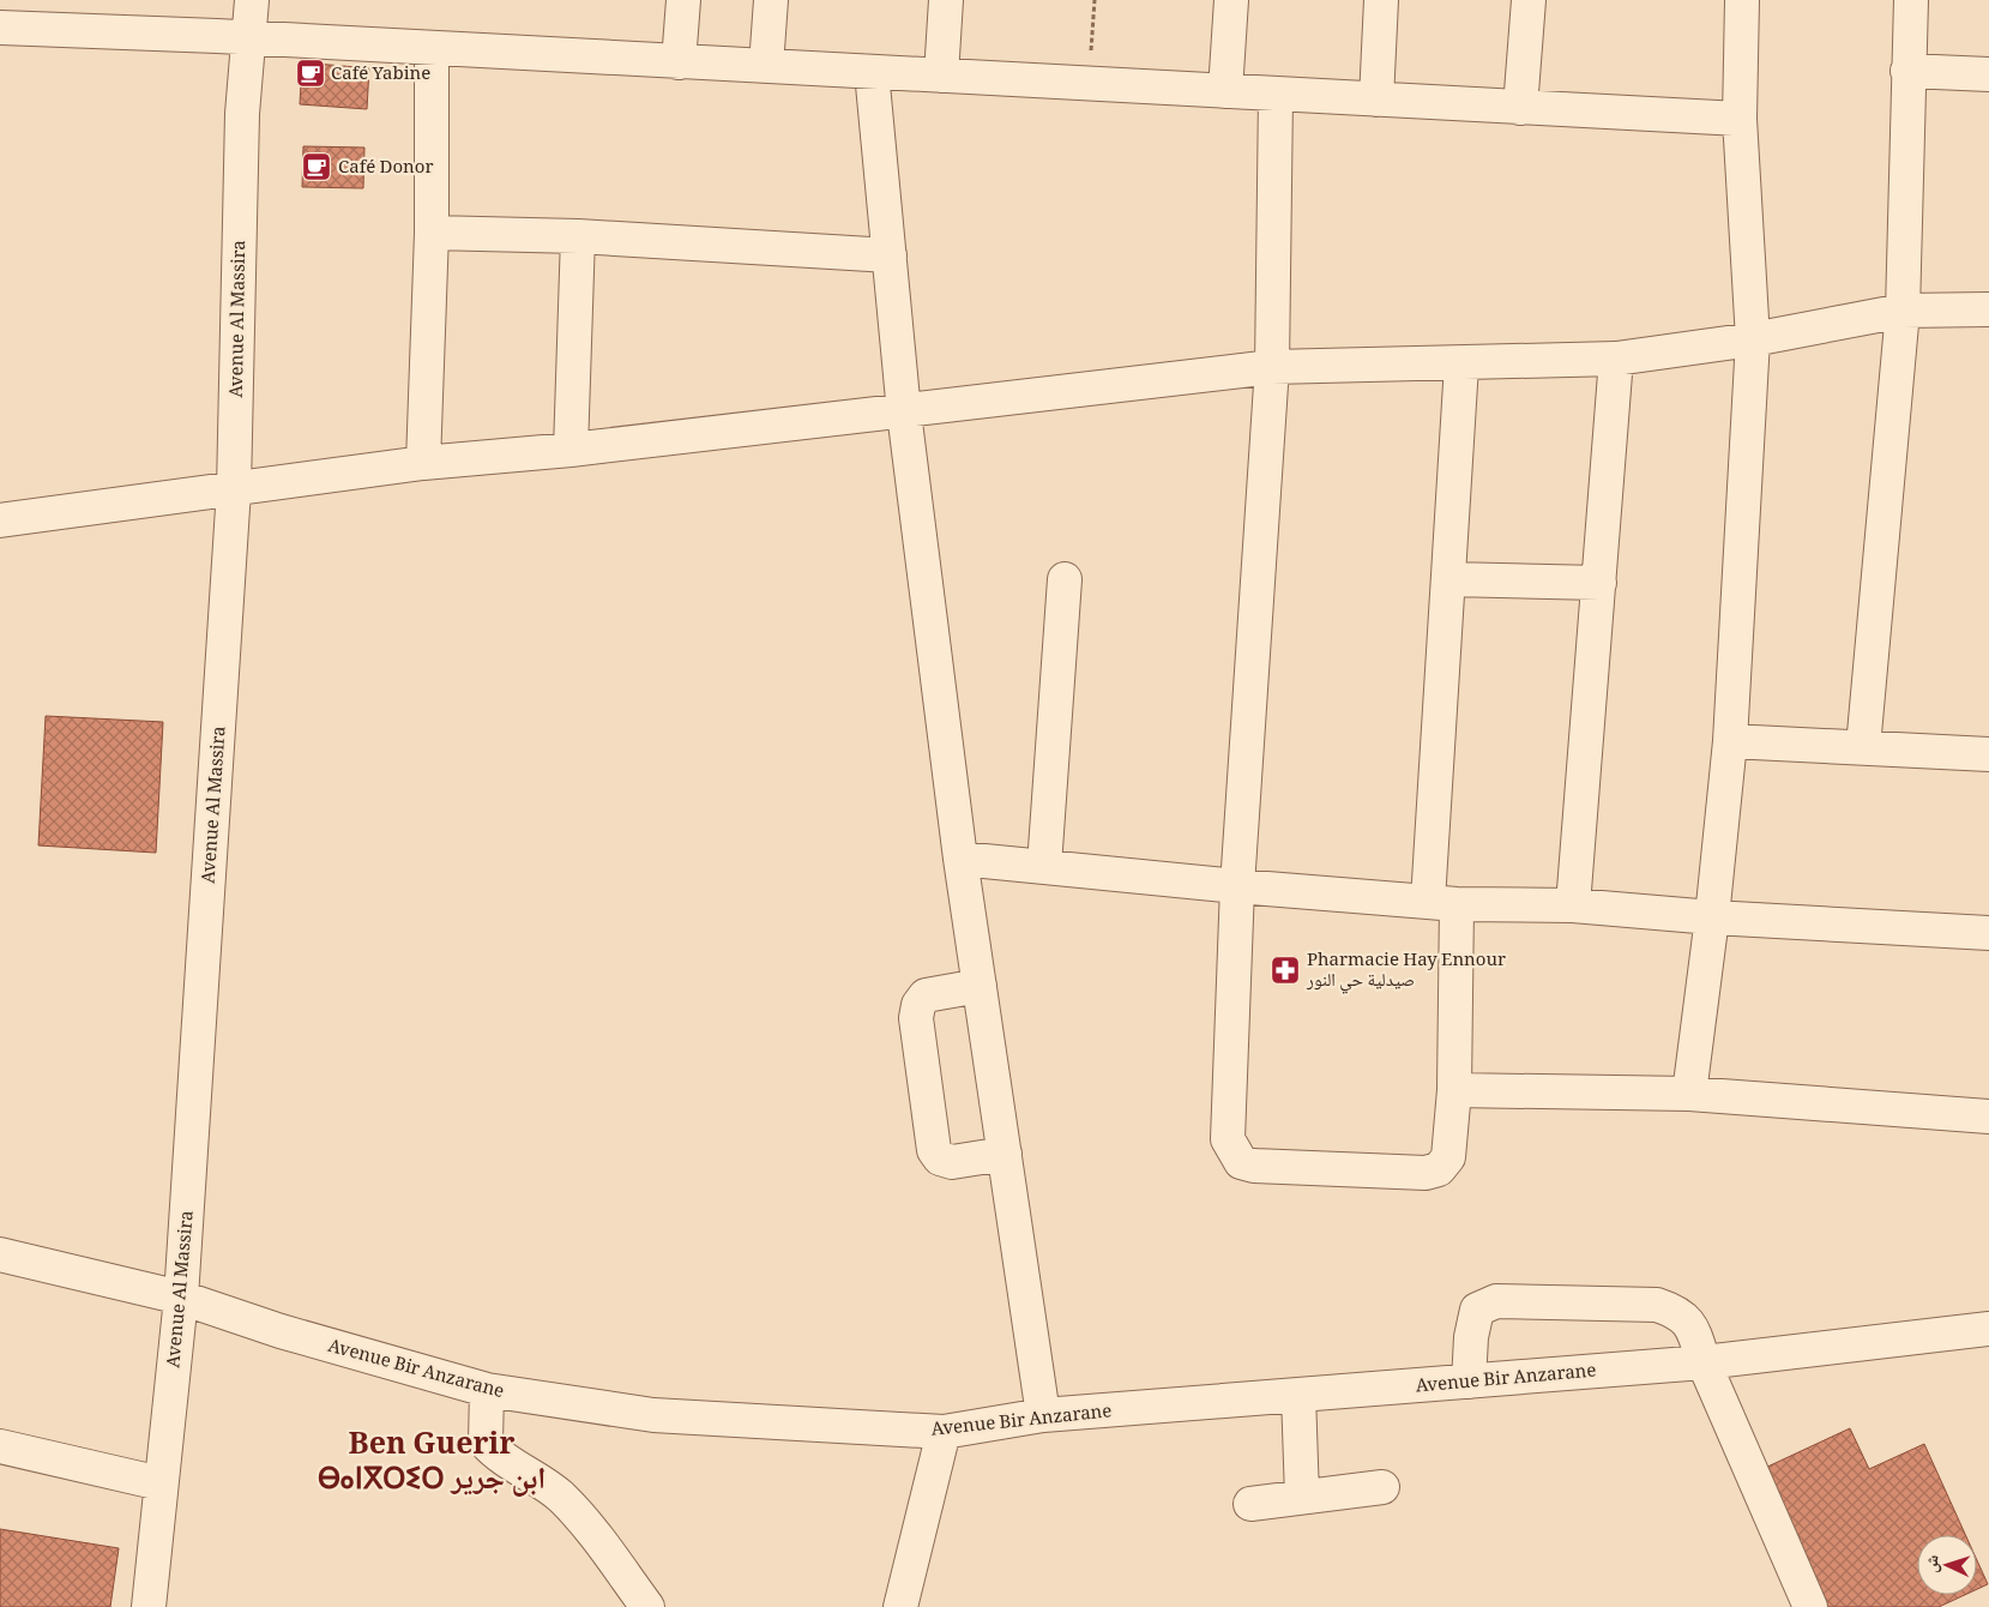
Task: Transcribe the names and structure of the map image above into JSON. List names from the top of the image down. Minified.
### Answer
{"streets":{"street":["Avenue Al Massira","Avenue Bir Anzarane"]},"crossings":[["Avenue Al Massira","Avenue Bir Anzarane"]],"districts":["Ben Guerir ⴱⴰⵏⴳⵔⵉⵔ ابن جرير"],"places":{"cafe":["Café Yabine","Café Donor"],"pharmacy":["Pharmacie Hay Ennour صيدلية حي النور"]},"north":"left"}
